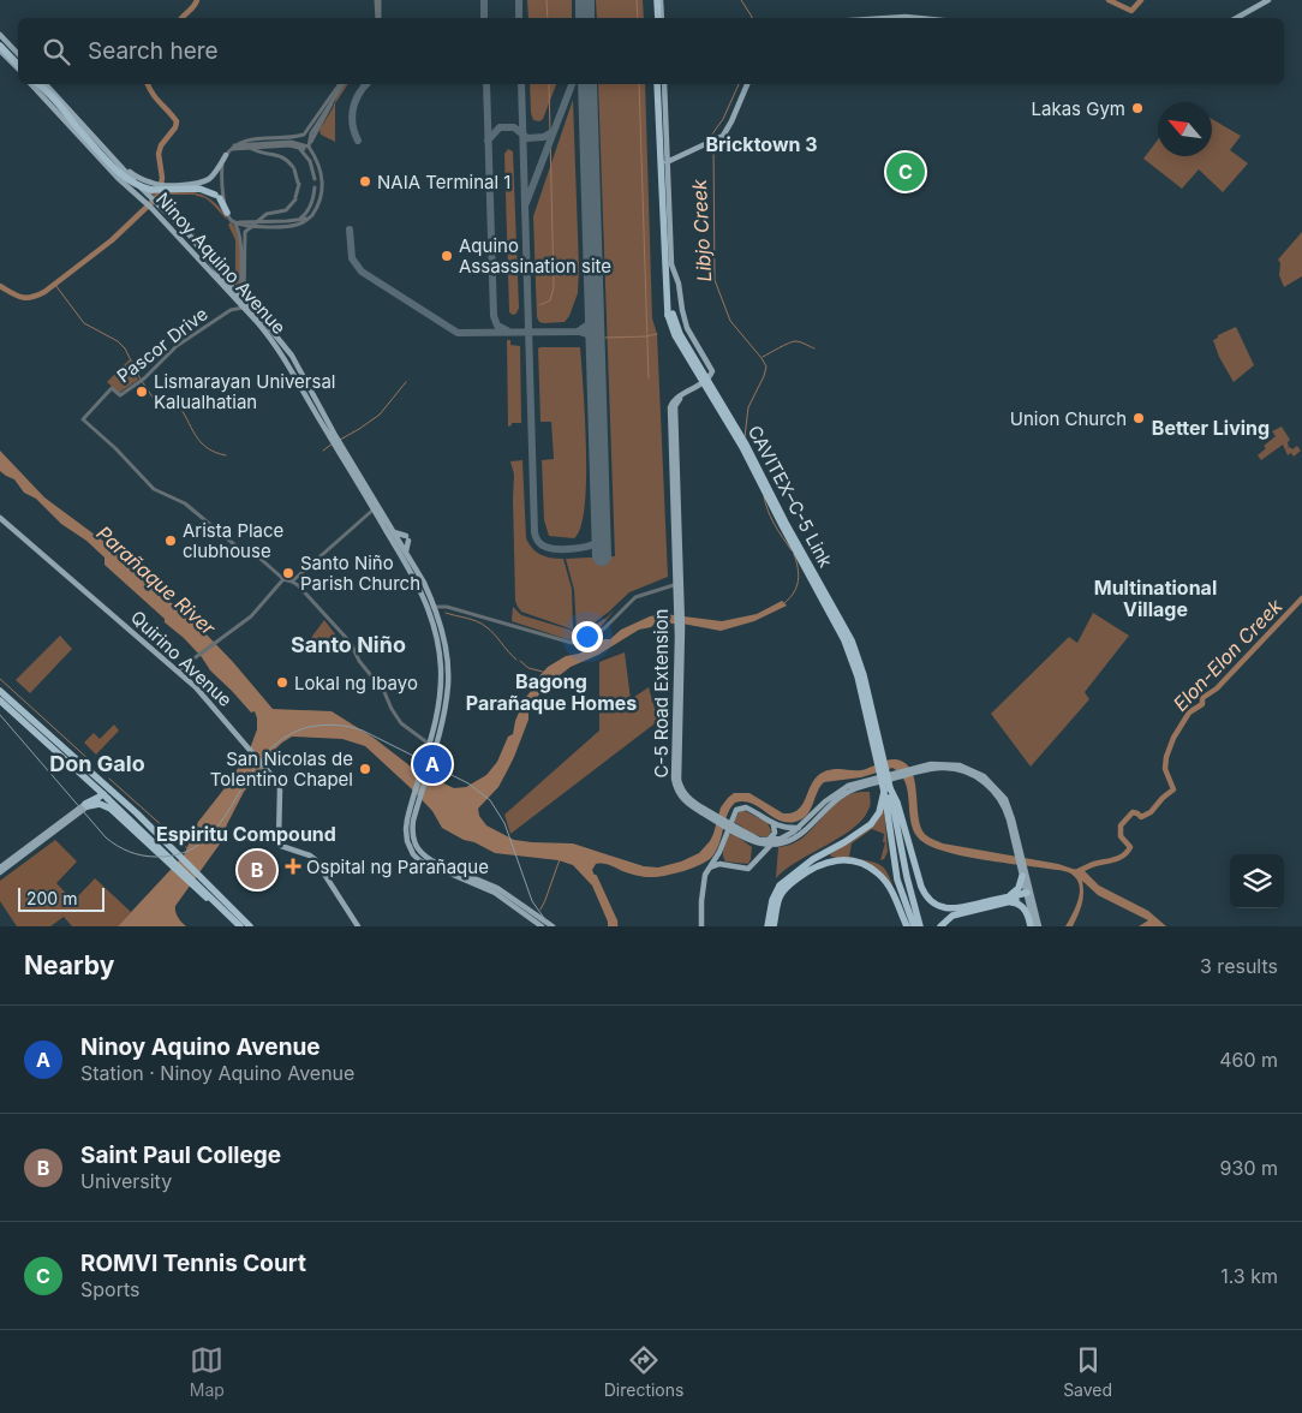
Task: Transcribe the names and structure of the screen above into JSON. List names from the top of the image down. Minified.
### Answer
{"streets":{"highway":["CAVITEX–C-5 Link"],"main road":["Ninoy Aquino Avenue","Quirino Avenue","C-5 Road Extension"],"street":["Pascor Drive"]},"crossings":[["Ninoy Aquino Avenue","Pascor Drive"]],"districts":["Bricktown 3","Better Living","Multinational Village","Santo Niño","Bagong Parañaque Homes","Don Galo","Espiritu Compound"],"water":["Libjo Creek","Parañaque River","Elon-Elon Creek"],"places":{"other":["Lakas Gym","NAIA Terminal 1","Aquino Assassination site","Lismarayan Universal Kalualhatian","Union Church","Arista Place clubhouse","Santo Niño Parish Church","Lokal ng Ibayo","San Nicolas de Tolentino Chapel"],"health":["Ospital ng Parañaque"]},"scale_bar":"200 m","north":"top left","page":{"search":"Search here","pins":["C","A","B"],"scale":"200 m","heading":["Nearby","3 results"],"list":[{"mark":"A","name":"Ninoy Aquino Avenue","note":"Station · Ninoy Aquino Avenue","value":"460 m"},{"mark":"B","name":"Saint Paul College","note":"University","value":"930 m"},{"mark":"C","name":"ROMVI Tennis Court","note":"Sports","value":"1.3 km"}],"nav":["Map","Directions","Saved"]}}
